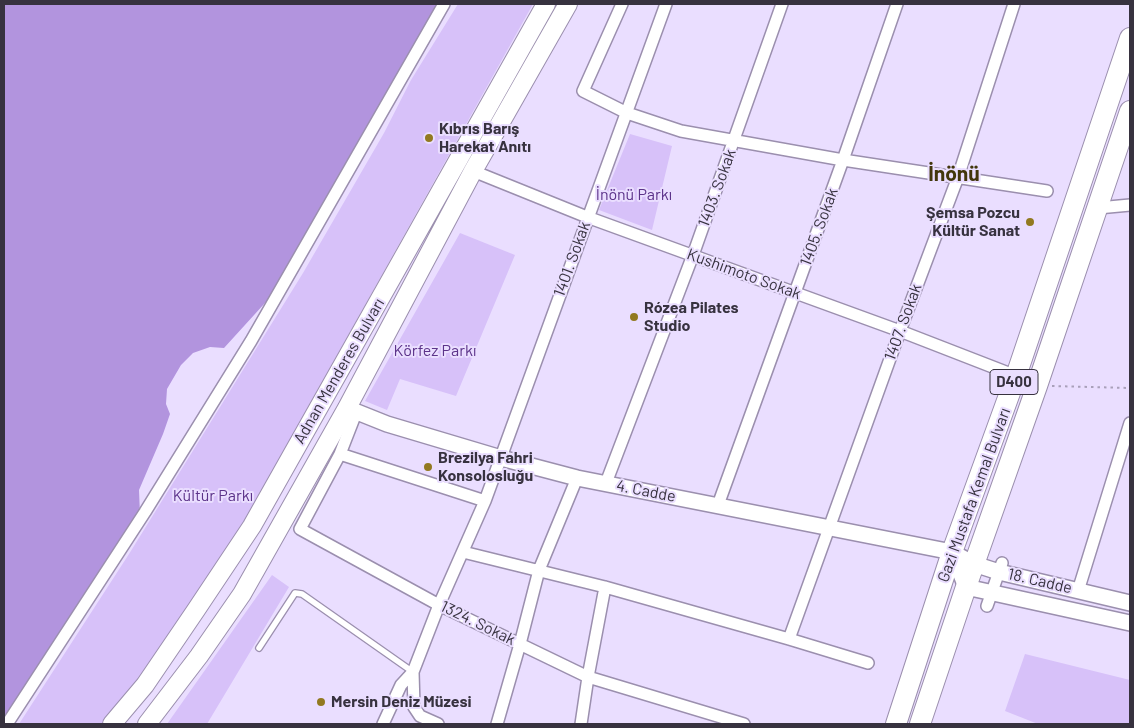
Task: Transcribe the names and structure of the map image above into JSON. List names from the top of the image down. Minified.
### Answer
{"streets":{"highway":["D400","Gazi Mustafa Kemal Bulvarı"],"main road":["Adnan Menderes Bulvarı"],"street":["1403. Sokak","1405. Sokak","1401. Sokak","Kushimoto Sokak","1407. Sokak","4. Cadde","18. Cadde","1324. Sokak"]},"crossings":[["1403. Sokak","Kushimoto Sokak"],["1403. Sokak","4. Cadde"],["1405. Sokak","Kushimoto Sokak"],["1405. Sokak","4. Cadde"],["1401. Sokak","Kushimoto Sokak"],["1401. Sokak","4. Cadde"],["1401. Sokak","1324. Sokak"],["Kushimoto Sokak","1407. Sokak"],["Kushimoto Sokak","Adnan Menderes Bulvarı"],["Kushimoto Sokak","Gazi Mustafa Kemal Bulvarı"],["1407. Sokak","4. Cadde"],["Adnan Menderes Bulvarı","4. Cadde"],["4. Cadde","Gazi Mustafa Kemal Bulvarı"],["4. Cadde","18. Cadde"],["Gazi Mustafa Kemal Bulvarı","18. Cadde"]],"districts":["İnönü"],"parks":["İnönü Parkı","Körfez Parkı","Kültür Parkı"],"places":["Kıbrıs Barış Harekat Anıtı","Şemsa Pozcu Kültür Sanat","Rózea Pilates Studio","Brezilya Fahri Konsolosluğu","Mersin Deniz Müzesi"]}
